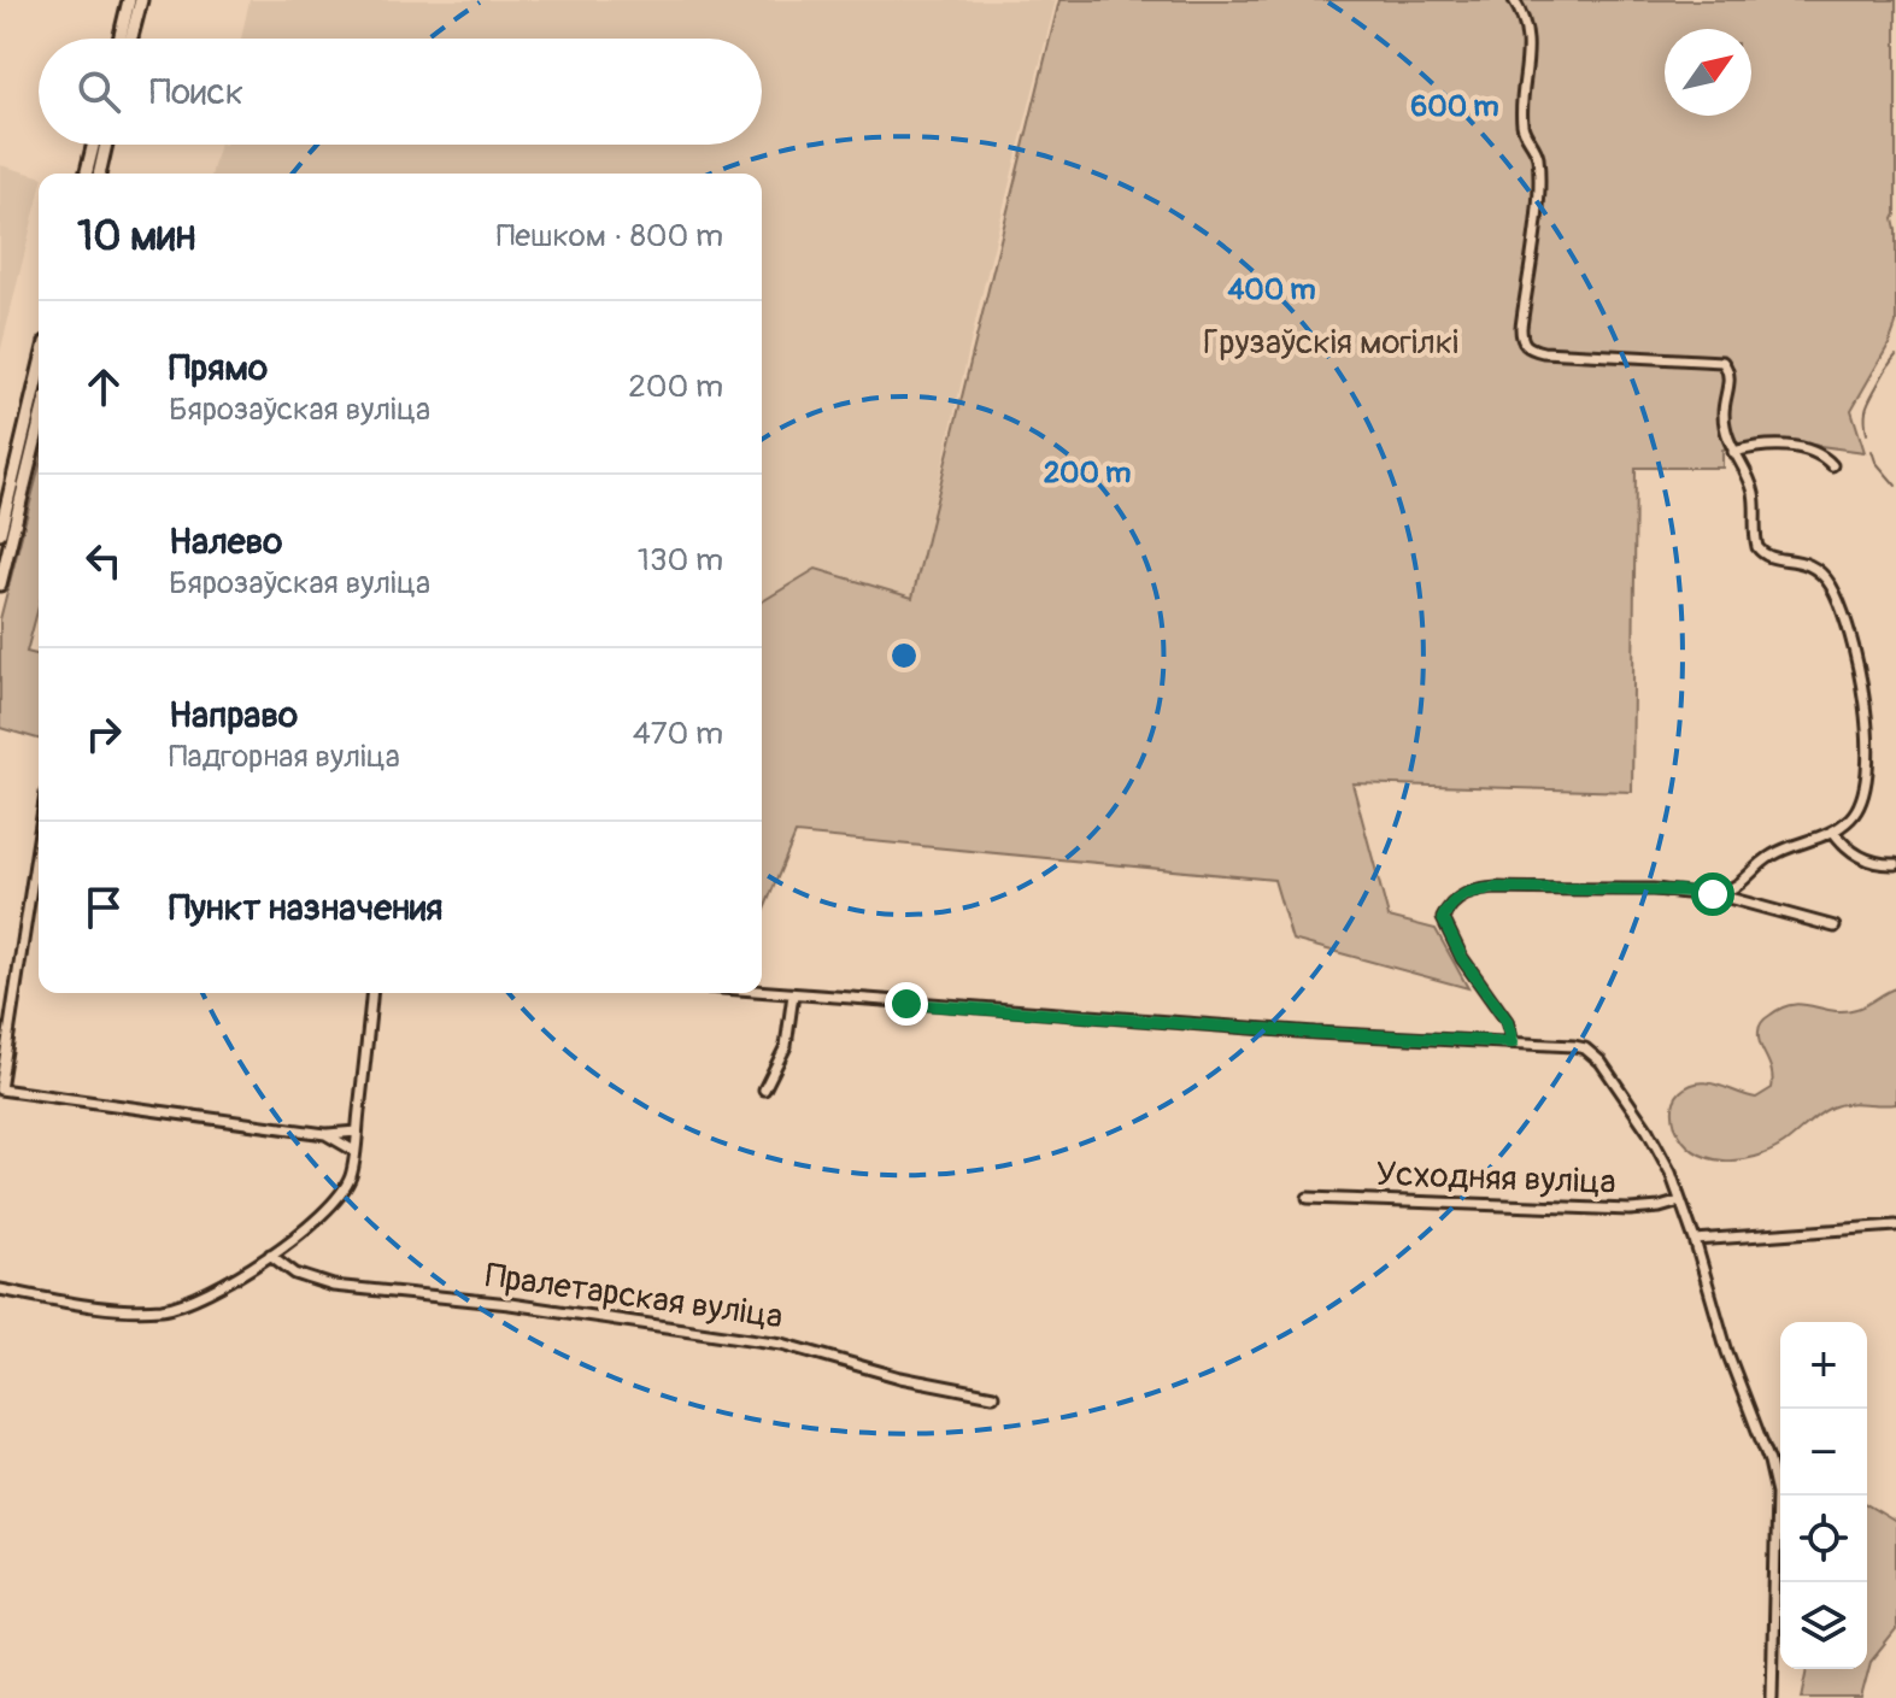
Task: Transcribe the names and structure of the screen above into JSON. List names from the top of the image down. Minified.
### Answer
{"streets":{"street":["Усходняя вуліца","Пралетарская вуліца"]},"parks":["Грузаўскія могілкі"],"north":"top right","page":{"search":"Поиск","heading":["10 мин","Пешком · 800 m"],"list":[["Прямо","Бярозаўская вуліца","200 m"],["Налево","Бярозаўская вуліца","130 m"],["Направо","Падгорная вуліца","470 m"],"Пункт назначения"],"map_buttons":["+","−"]},"rings":["600 m","400 m","200 m"]}
